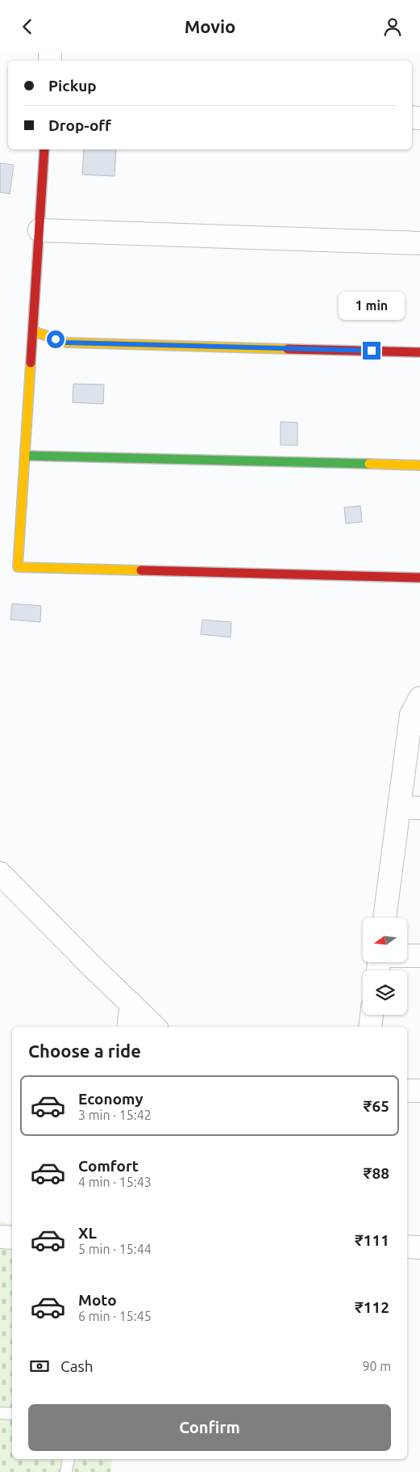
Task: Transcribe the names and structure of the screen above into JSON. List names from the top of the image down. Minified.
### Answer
{"north":"left","page":{"header":"Movio","banner":["Pickup","Drop-off"],"bubble":"1 min","heading":"Choose a ride","list":[{"name":"Economy","note":"3 min · 15:42","value":"₹65"},{"name":"Comfort","note":"4 min · 15:43","value":"₹88"},{"name":"XL","note":"5 min · 15:44","value":"₹111"},{"name":"Moto","note":"6 min · 15:45","value":"₹112"}],"pay":["Cash","90 m"],"buttons":"Confirm"}}
